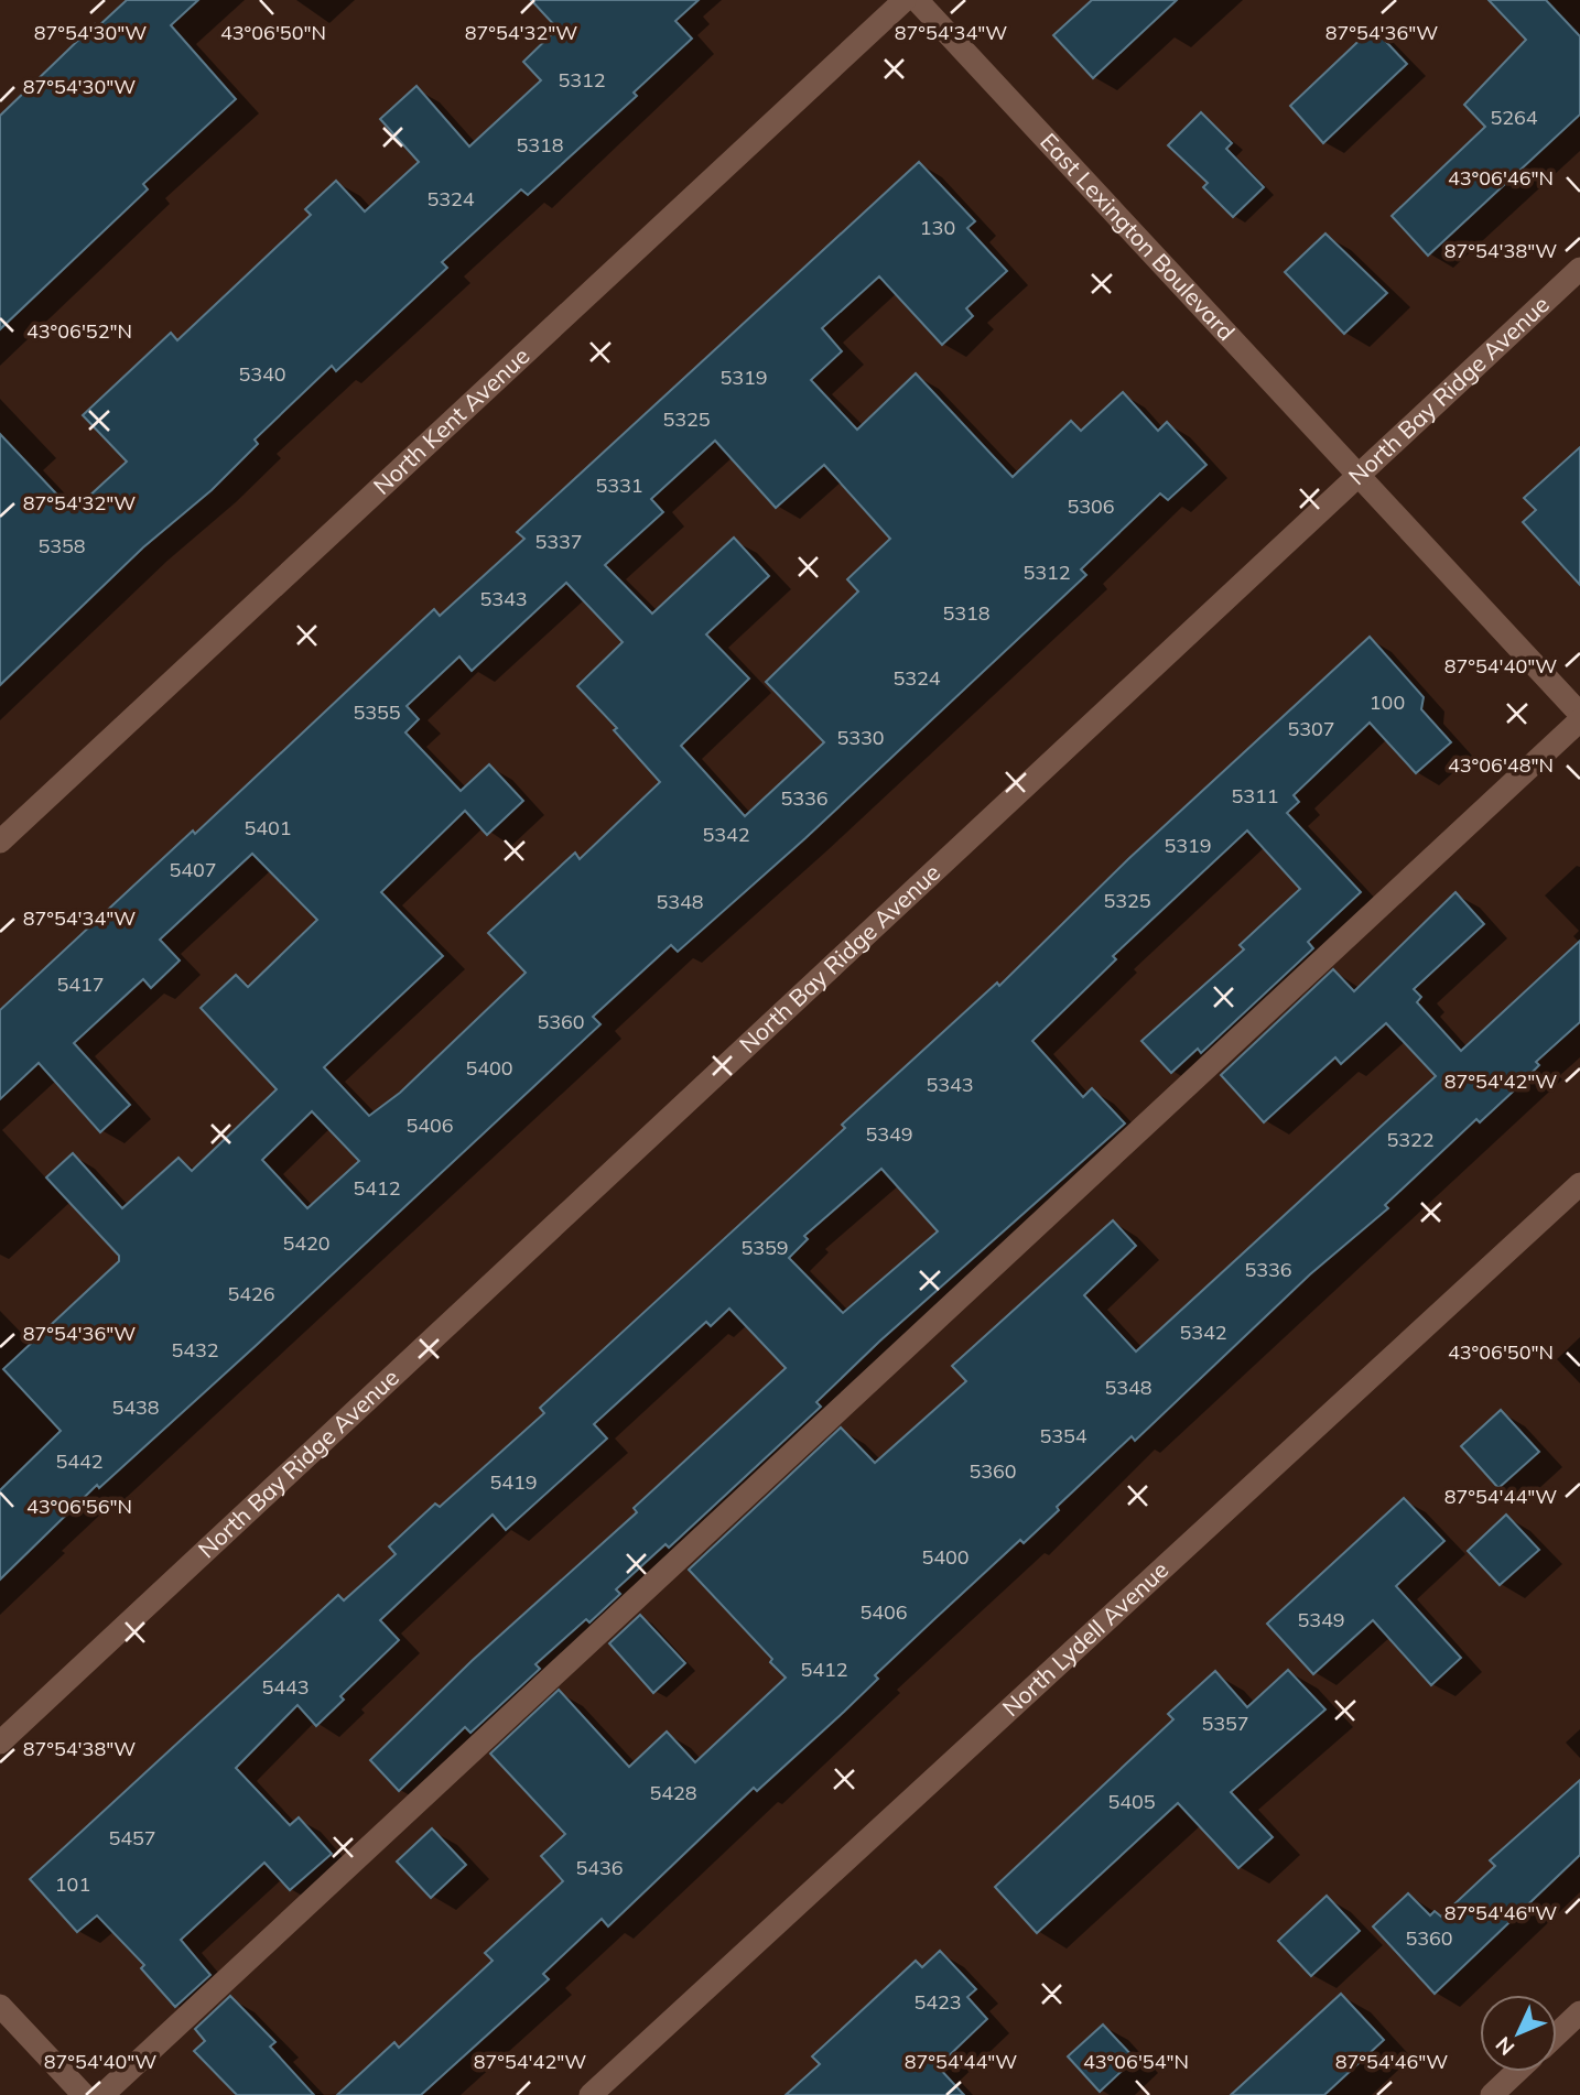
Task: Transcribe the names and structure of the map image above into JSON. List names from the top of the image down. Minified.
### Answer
{"streets":{"street":["East Lexington Boulevard","North Bay Ridge Avenue","North Kent Avenue","North Lydell Avenue"]},"crossings":[["East Lexington Boulevard","North Bay Ridge Avenue"]],"house_numbers":["5312","5264","5318","5324","130","5340","5319","5325","5331","5306","5337","5358","5312","5343","5318","5324","100","5355","5307","5330","5311","5336","5401","5342","5319","5407","5325","5348","5417","5360","5400","5343","5406","5349","5322","5412","5420","5359","5336","5426","5342","5432","5348","5438","5354","5442","5360","5419","5400","5406","5349","5412","5443","5357","5428","5405","5457","5436","101","5360","5423"],"north":"bottom left","coordinates":["87°54'30\"W","87°54'32\"W","87°54'34\"W","87°54'36\"W","43°06'50\"N","43°06'46\"N","87°54'38\"W","43°06'52\"N","87°54'40\"W","43°06'48\"N","87°54'42\"W","87°54'44\"W","43°06'56\"N","87°54'46\"W","43°06'54\"N"]}
